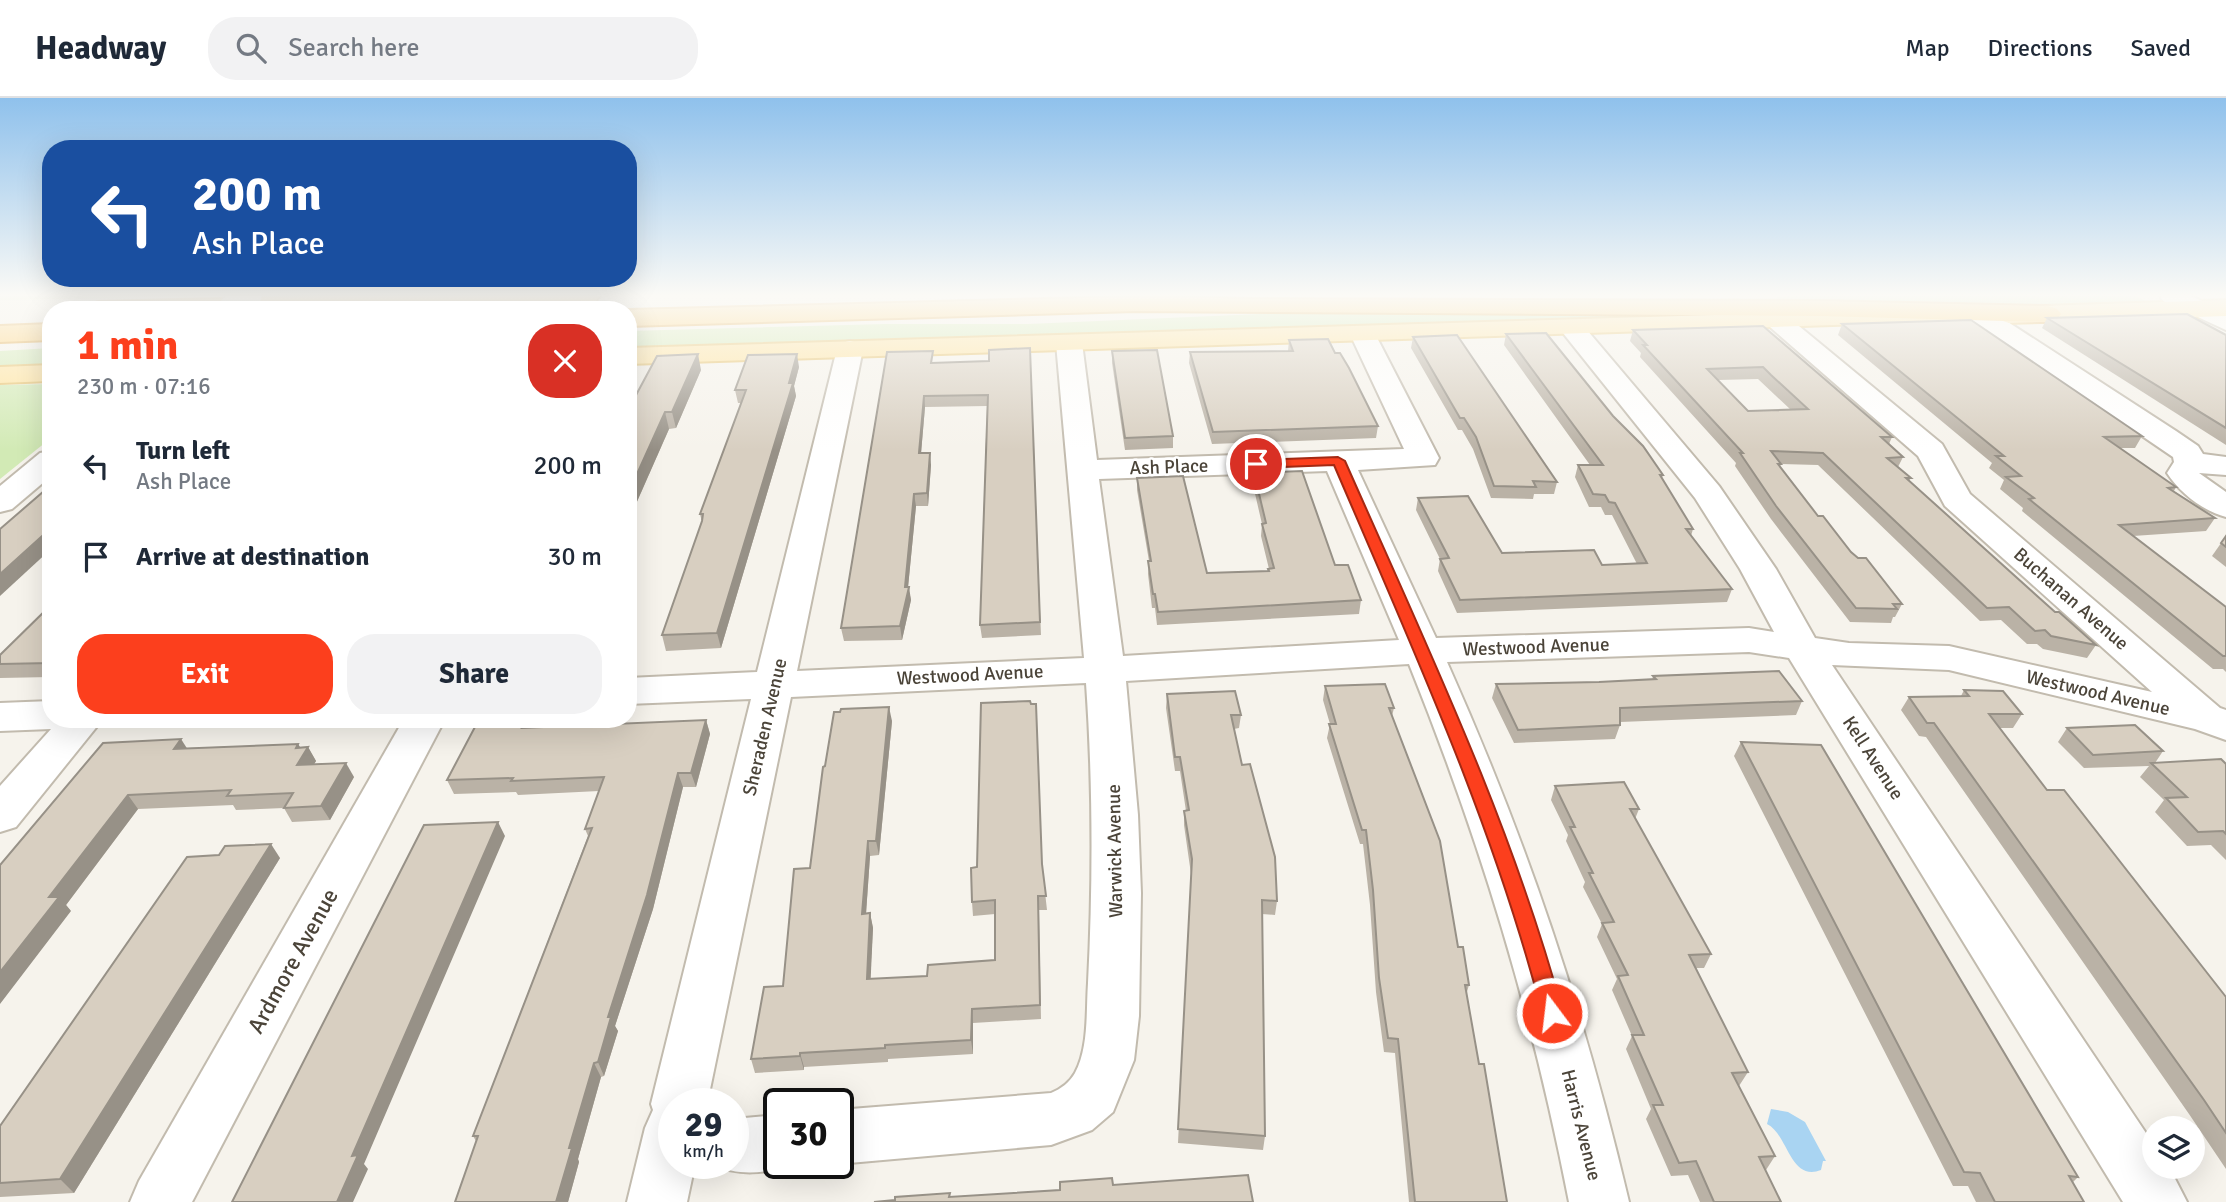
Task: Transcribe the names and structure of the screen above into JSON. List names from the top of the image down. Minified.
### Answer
{"streets":{"street":["Ash Place","Buchanan Avenue","Westwood Avenue","Sheraden Avenue","Kell Avenue","Warwick Avenue","Ardmore Avenue","Harris Avenue"]},"crossings":[["Ash Place","Warwick Avenue"],["Ash Place","Harris Avenue"],["Buchanan Avenue","Westwood Avenue"],["Westwood Avenue","Sheraden Avenue"],["Westwood Avenue","Kell Avenue"],["Westwood Avenue","Warwick Avenue"],["Westwood Avenue","Harris Avenue"]],"page":{"header":"Headway","search":"Search here","nav":["Map","Directions","Saved"],"turn":["200 m","Ash Place"],"heading":["1 min","230 m · 07:16"],"list":[{"name":"Turn left","note":"Ash Place","value":"200 m"},{"name":"Arrive at destination","value":"30 m"}],"buttons":["Exit","Share"],"speed":"29 km/h","limit":"30"}}
